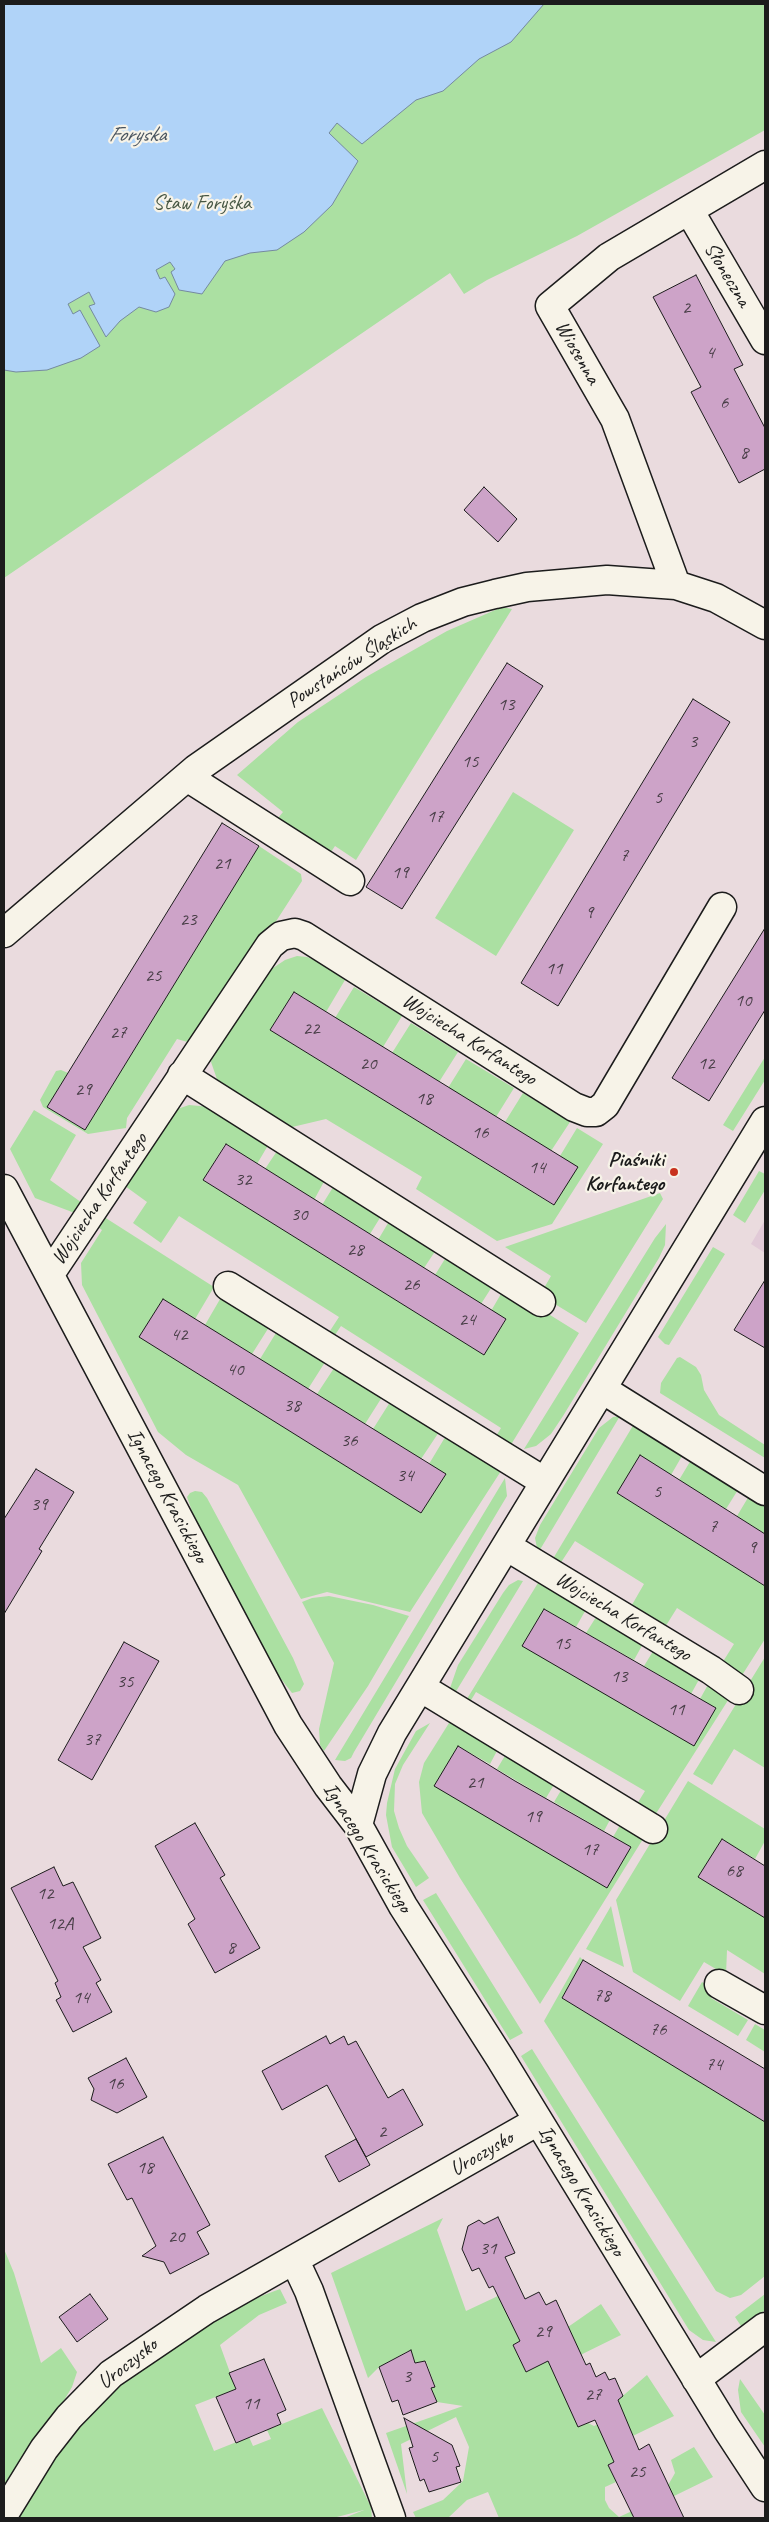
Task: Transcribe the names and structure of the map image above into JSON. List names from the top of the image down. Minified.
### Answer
{"streets":{"street":["Słoneczna","Wiosenna","Powstańców Śląskich","Wojciecha Korfantego","Ignacego Krasickiego","Uroczysko"]},"crossings":[["Słoneczna","Wiosenna"],["Wiosenna","Powstańców Śląskich"],["Wojciecha Korfantego","Ignacego Krasickiego"],["Ignacego Krasickiego","Uroczysko"]],"water":["Foryska"],"parks":["Staw Foryśka"],"places":["Piaśniki Korfantego"],"house_numbers":["2","4","6","8","13","3","15","5","17","7","21","19","9","23","11","25","10","22","27","20","12","29","18","16","14","32","30","28","26","24","42","40","38","36","34","5","39","7","9","15","13","35","11","37","21","19","17","68","12","12A","8","78","14","76","74","16","2","18","20","31","29","3","27","11","5","25"]}
